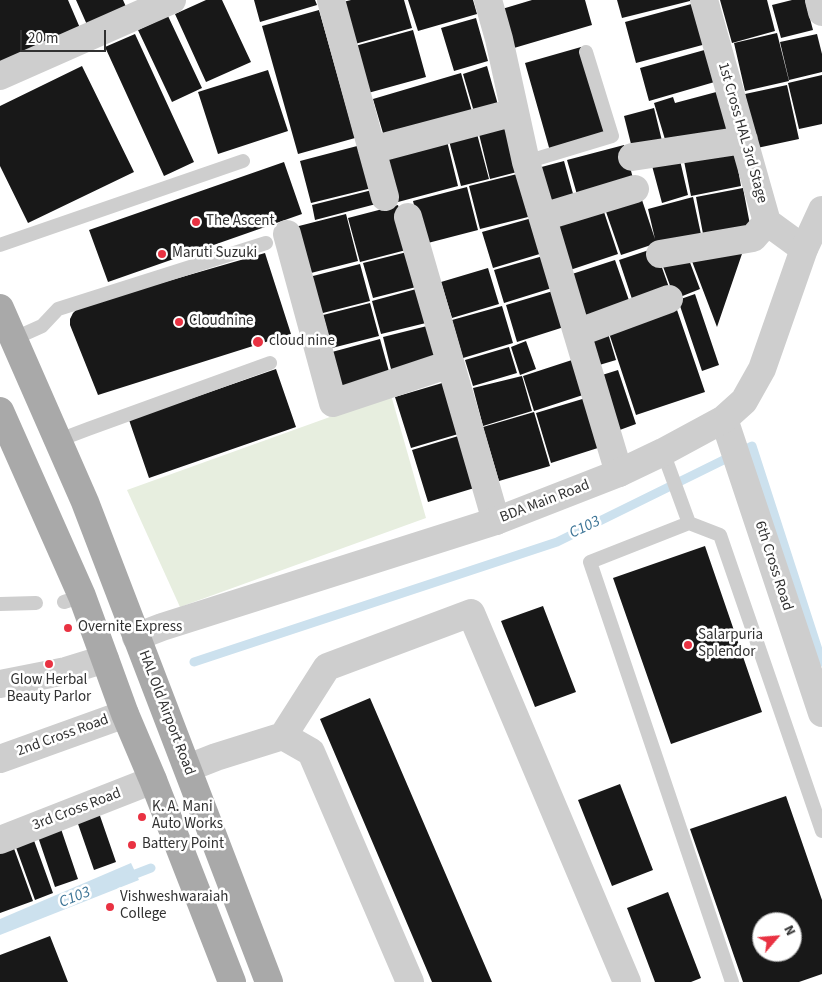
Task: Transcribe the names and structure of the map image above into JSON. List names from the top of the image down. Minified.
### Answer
{"streets":{"main road":["HAL Old Airport Road"],"street":["1st Cross HAL 3rd Stage","BDA Main Road","6th Cross Road","2nd Cross Road","3rd Cross Road"]},"crossings":[["1st Cross HAL 3rd Stage","BDA Main Road"],["BDA Main Road","6th Cross Road"],["BDA Main Road","HAL Old Airport Road"]],"water":["C103"],"places":["The Ascent","Maruti Suzuki","Cloudnine","cloud nine","Overnite Express","Salarpuria Splendor","Glow Herbal Beauty Parlor","K. A. Mani Auto Works","Battery Point","Vishweshwaraiah College"],"scale_bar":"20 m","north":"top right"}
